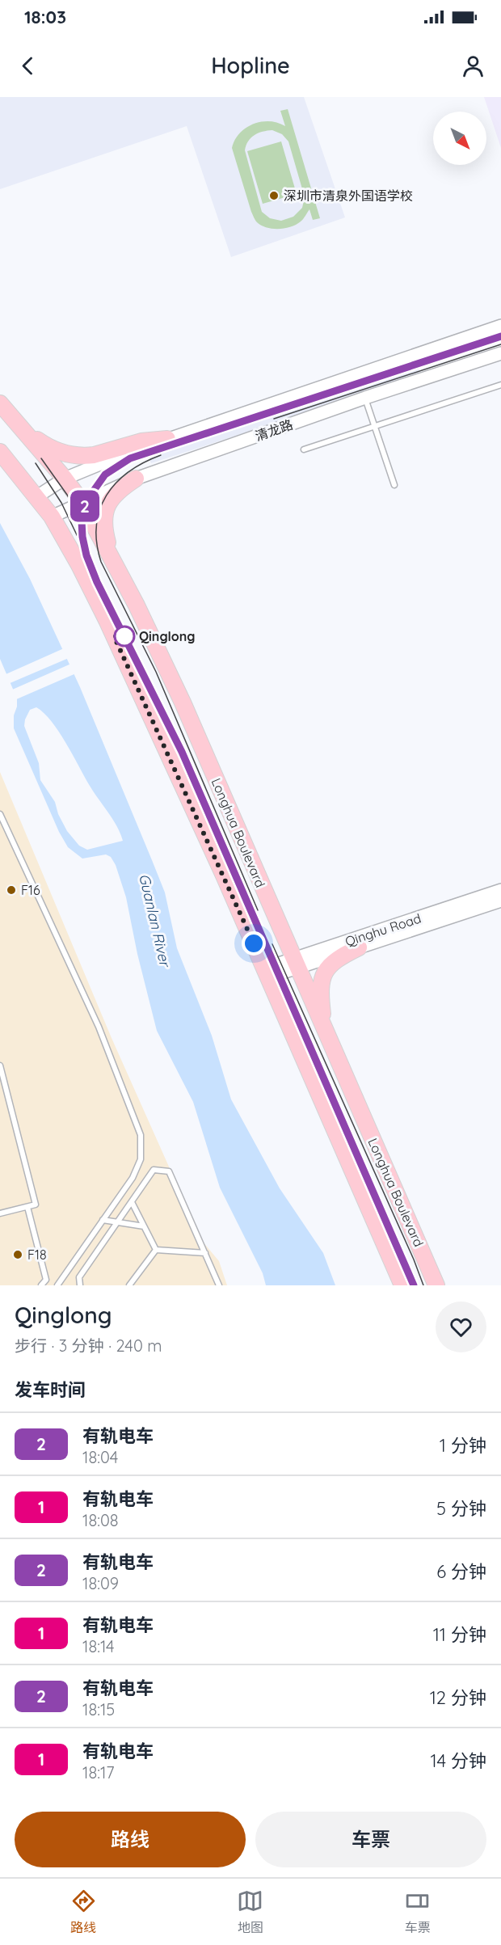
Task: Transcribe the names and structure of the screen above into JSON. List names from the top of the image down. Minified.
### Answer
{"streets":{"main road":["Longhua Boulevard"],"street":["清龙路","Qinghu Road"]},"crossings":[["清龙路","Longhua Boulevard"],["Longhua Boulevard","Qinghu Road"]],"water":["Guanlan River"],"places":["深圳市清泉外国语学校","Qinglong","F16","F18"],"lines":["tram line 2"],"north":"bottom right","page":{"status":"18:03","header":"Hopline","on_map":"2","heading":[["Qinglong","步行 · 3 分钟 · 240 m"],"发车时间"],"list":[{"mark":"2","name":"有轨电车","note":"18:04","value":"1 分钟"},{"mark":"1","name":"有轨电车","note":"18:08","value":"5 分钟"},{"mark":"2","name":"有轨电车","note":"18:09","value":"6 分钟"},{"mark":"1","name":"有轨电车","note":"18:14","value":"11 分钟"},{"mark":"2","name":"有轨电车","note":"18:15","value":"12 分钟"},{"mark":"1","name":"有轨电车","note":"18:17","value":"14 分钟"}],"buttons":["路线","车票"],"tabs":["路线","地图","车票"]}}
